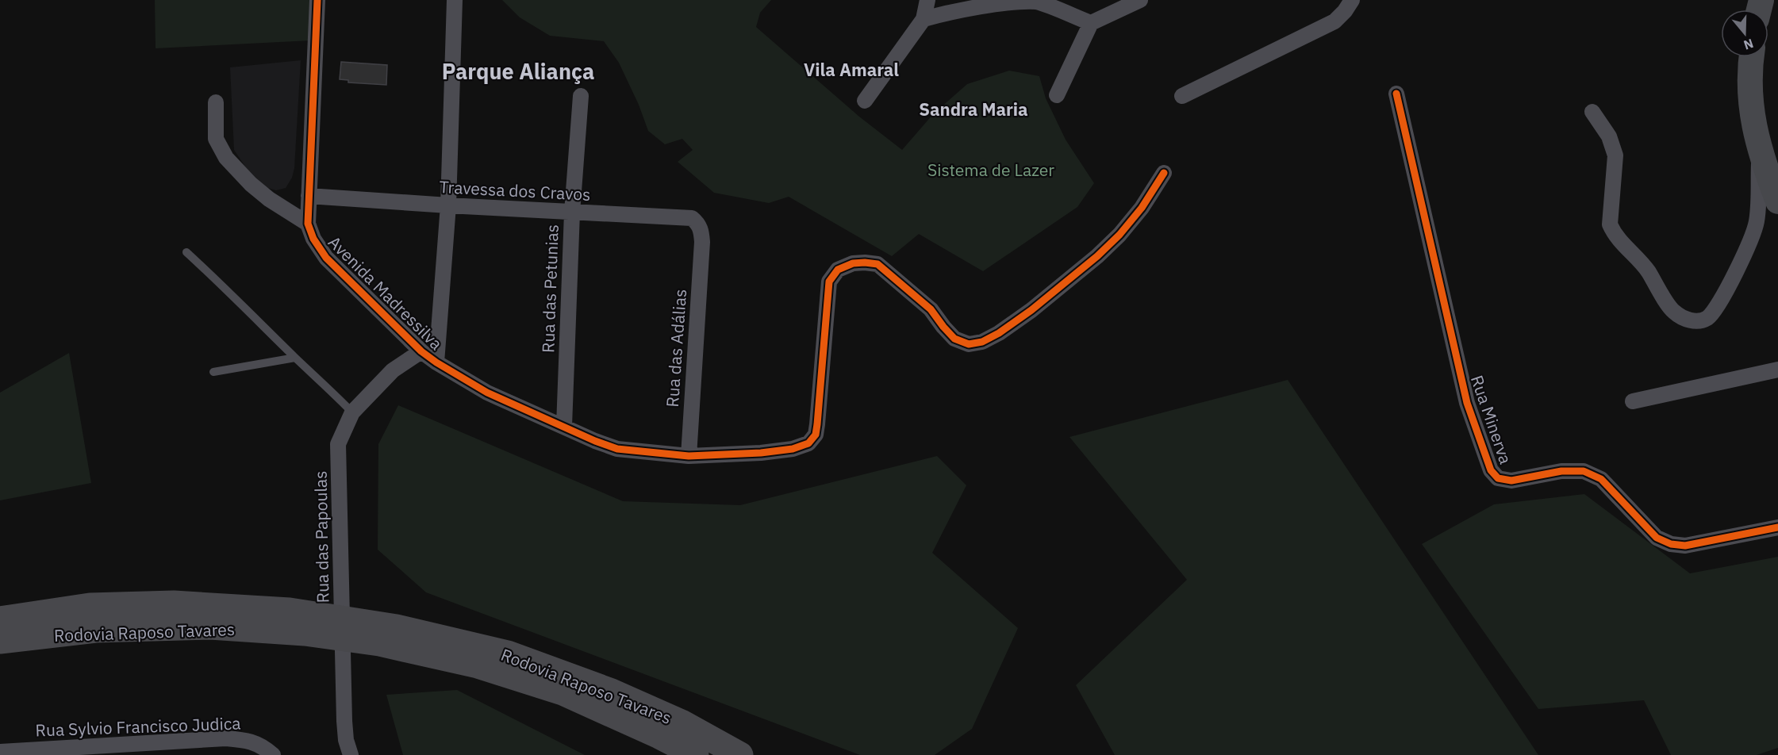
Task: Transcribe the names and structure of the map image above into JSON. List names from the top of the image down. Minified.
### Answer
{"streets":{"highway":["Rodovia Raposo Tavares"],"street":["Travessa dos Cravos","Rua das Petunias","Avenida Madressilva","Rua das Adálias","Rua Minerva","Rua das Papoulas","Rua Sylvio Francisco Judica"]},"crossings":[["Travessa dos Cravos","Rua das Petunias"],["Travessa dos Cravos","Avenida Madressilva"],["Travessa dos Cravos","Rua das Adálias"],["Rua das Petunias","Avenida Madressilva"],["Avenida Madressilva","Rua das Adálias"],["Avenida Madressilva","Rua das Papoulas"]],"districts":["Vila Amaral","Parque Aliança","Sandra Maria"],"parks":["Sistema de Lazer"],"north":"bottom"}
